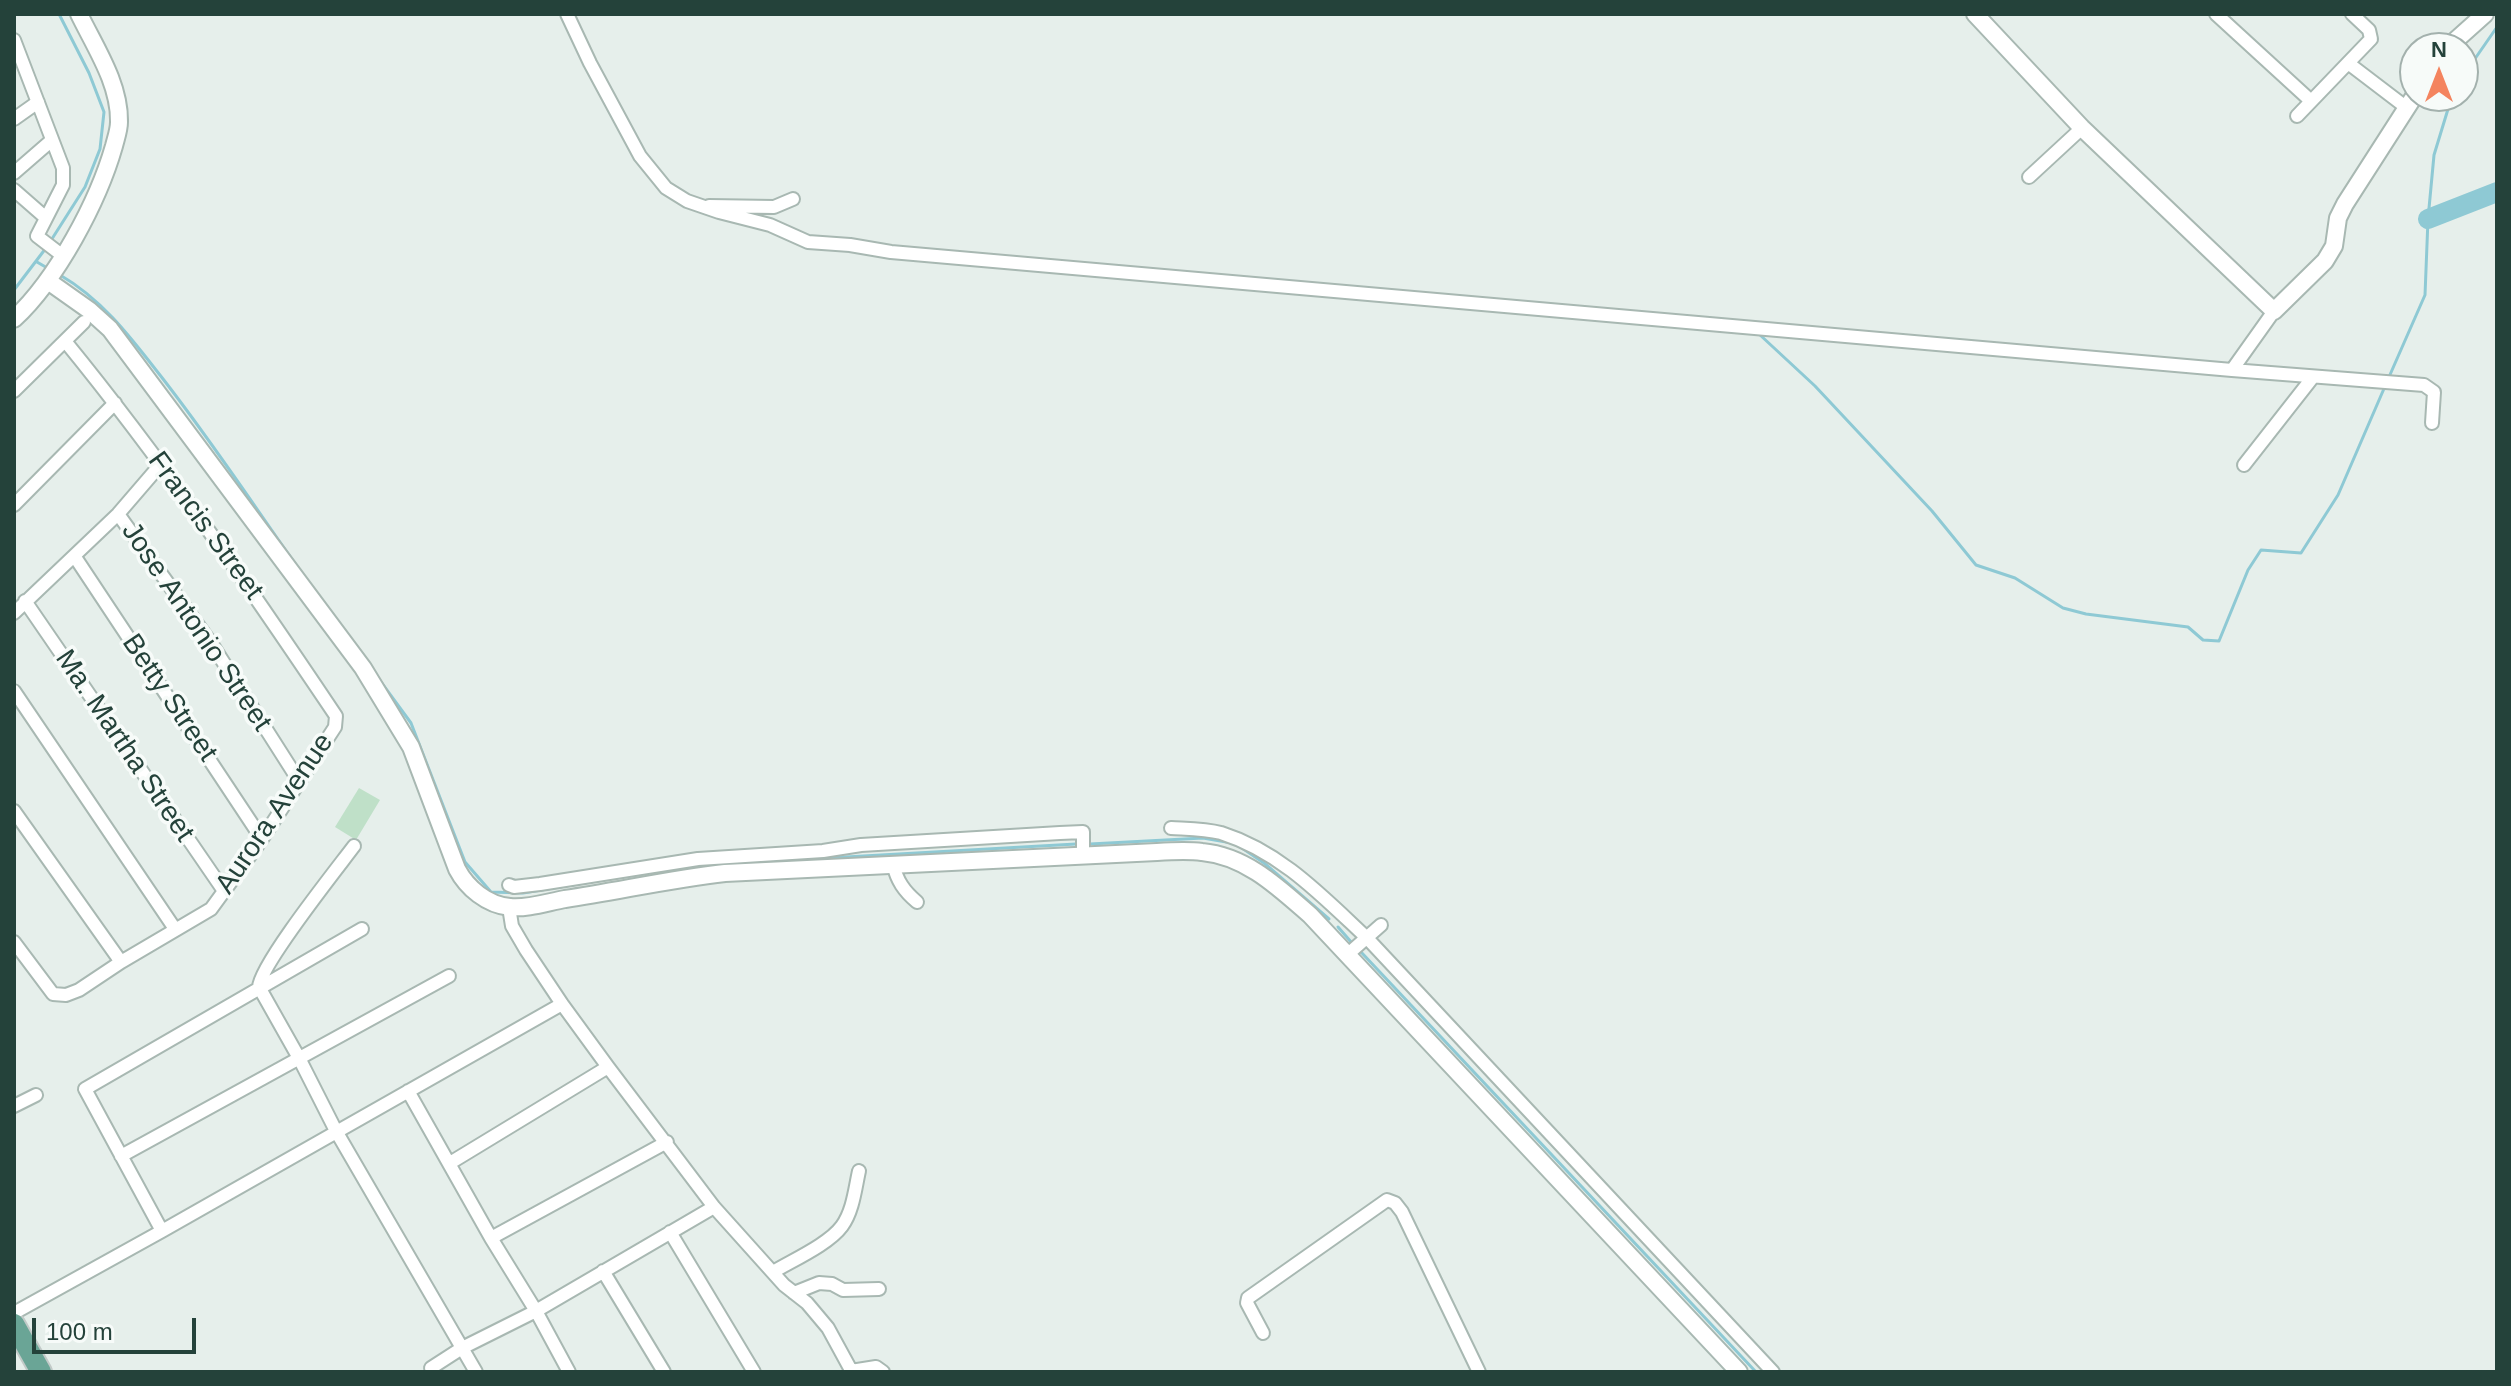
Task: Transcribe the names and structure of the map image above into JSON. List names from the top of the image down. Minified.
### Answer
{"streets":{"street":["Francis Street","Jose Antonio Street","Betty Street","Ma. Martha Street","Aurora Avenue"]},"crossings":[["Francis Street","Aurora Avenue"],["Jose Antonio Street","Aurora Avenue"],["Betty Street","Aurora Avenue"],["Ma. Martha Street","Aurora Avenue"]],"scale_bar":"100 m","north":"top"}
